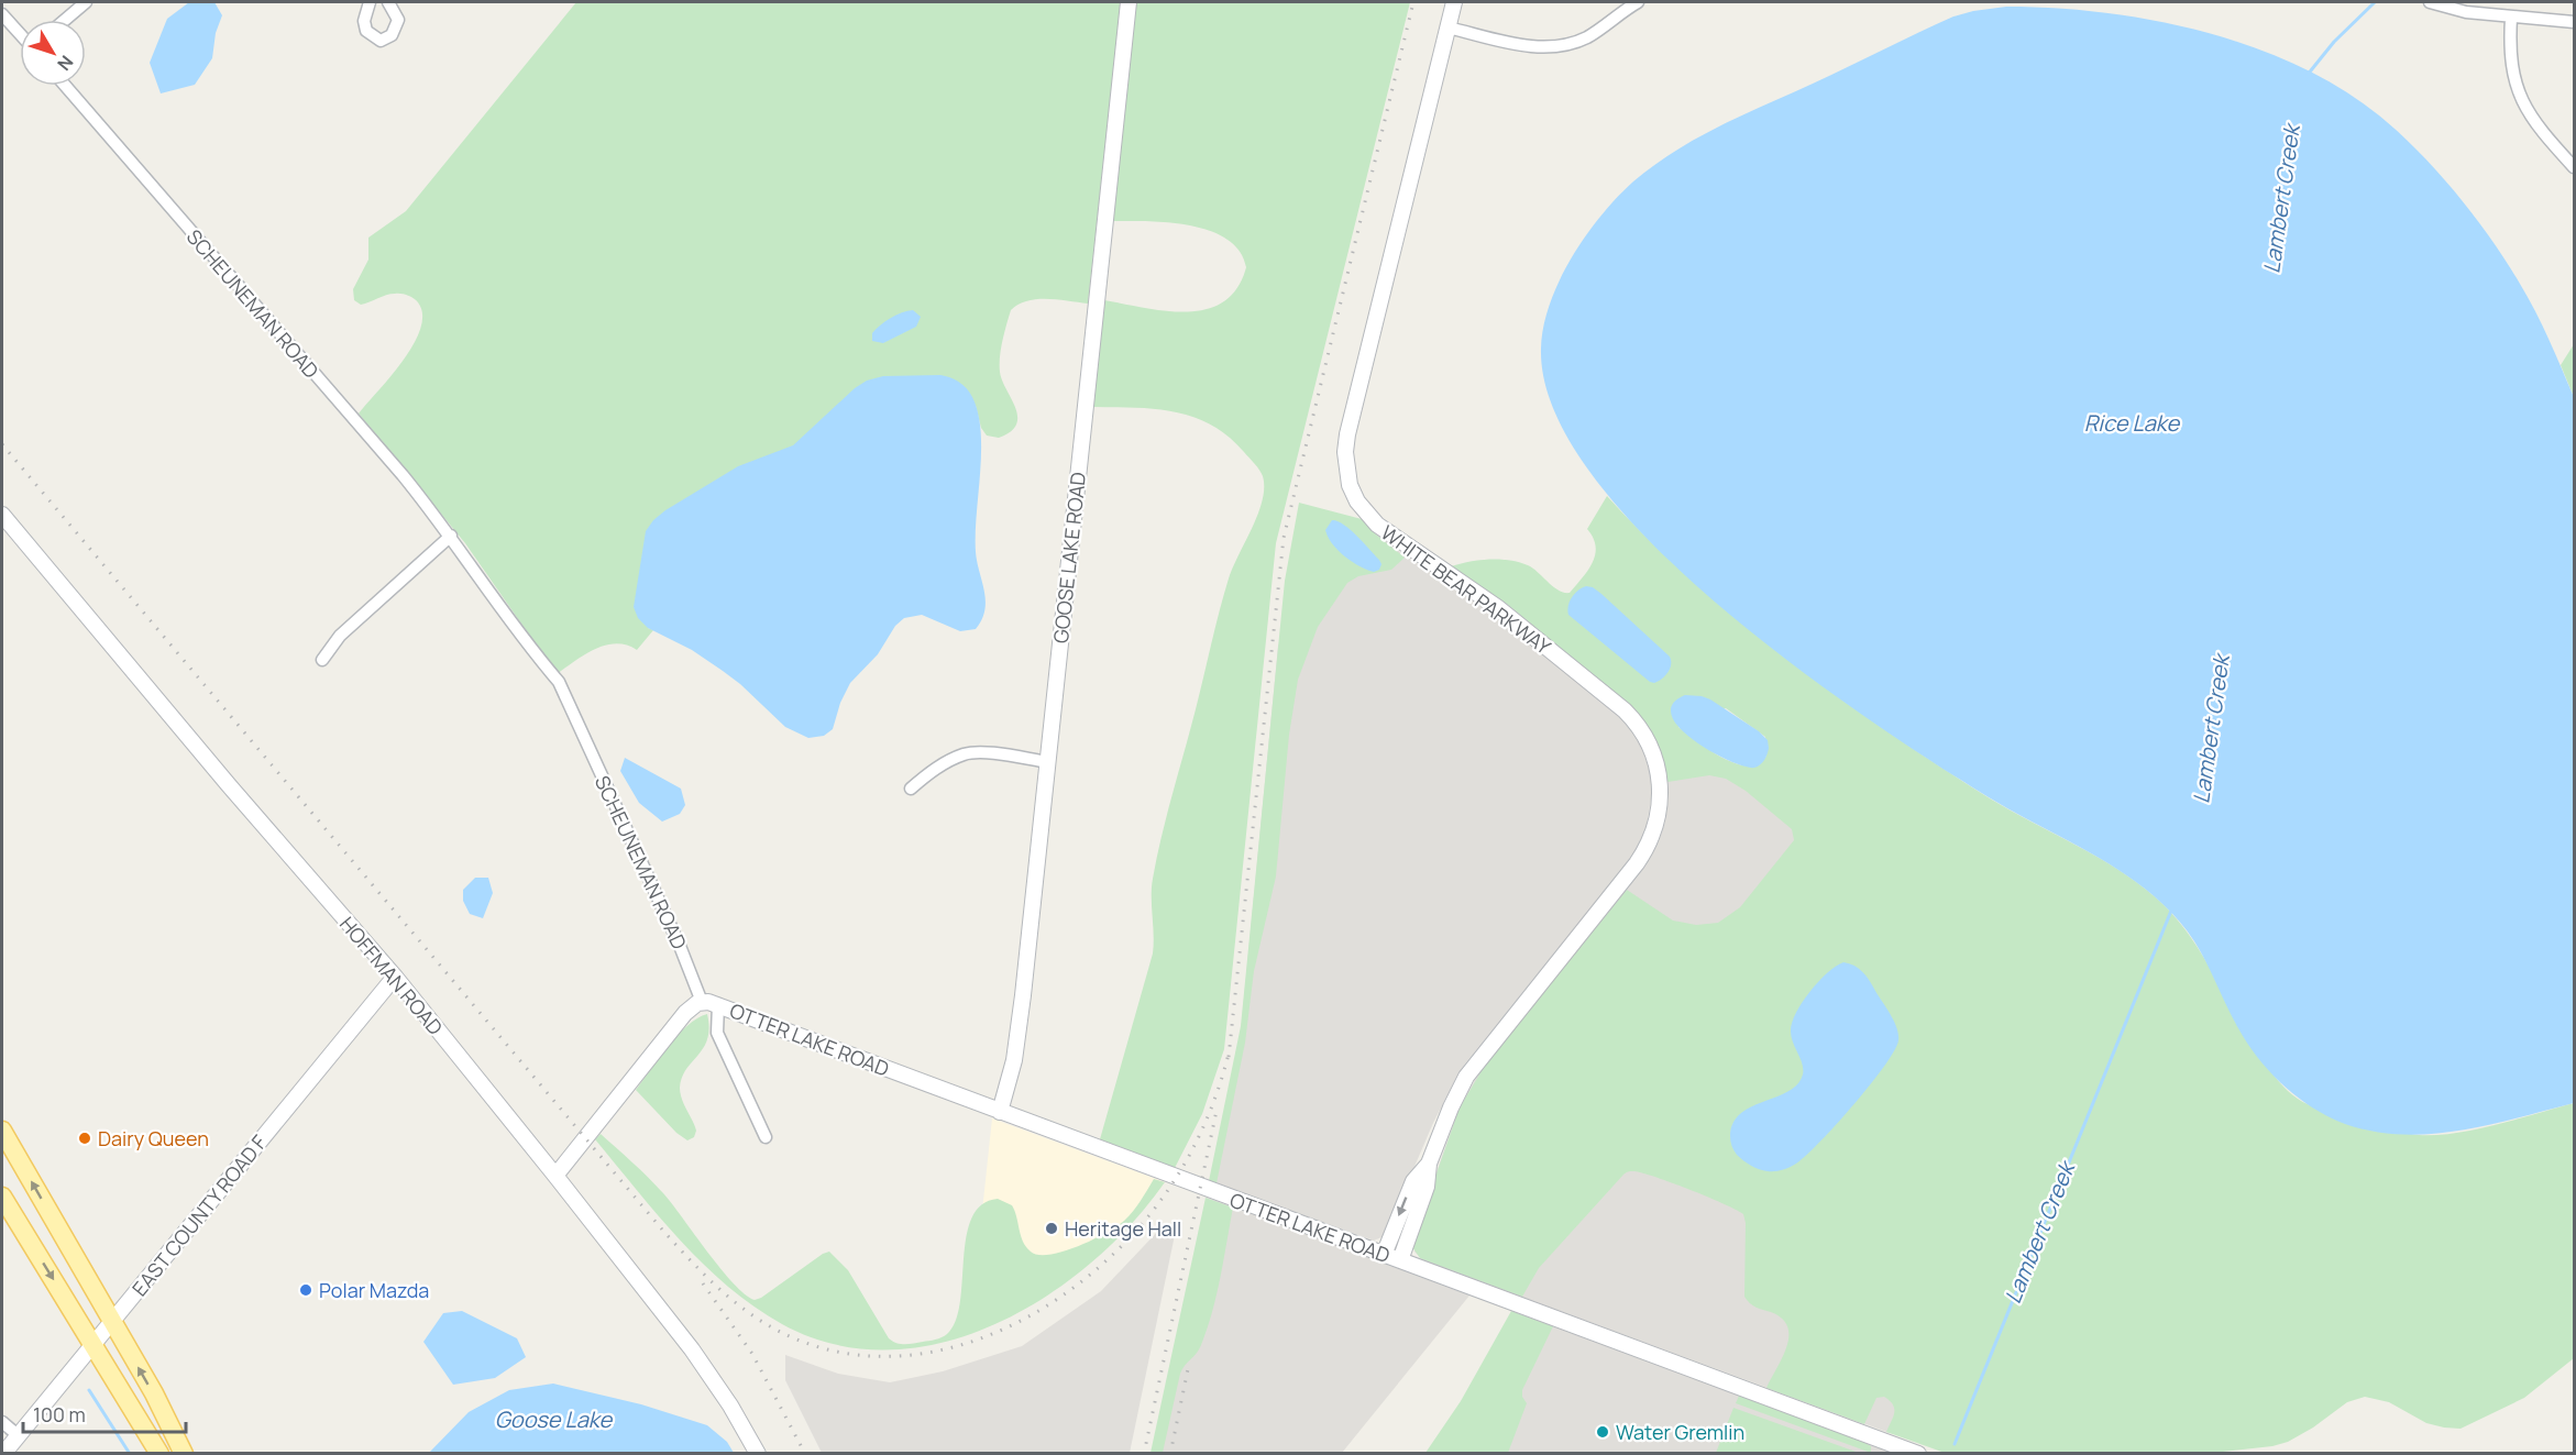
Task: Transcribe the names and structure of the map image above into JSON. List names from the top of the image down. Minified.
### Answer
{"streets":{"street":["SCHEUNEMAN ROAD","GOOSE LAKE ROAD","WHITE BEAR PARKWAY","HOFFMAN ROAD","OTTER LAKE ROAD","EAST COUNTY ROAD F"]},"crossings":[["SCHEUNEMAN ROAD","OTTER LAKE ROAD"],["GOOSE LAKE ROAD","OTTER LAKE ROAD"],["WHITE BEAR PARKWAY","OTTER LAKE ROAD"],["HOFFMAN ROAD","EAST COUNTY ROAD F"]],"water":["Lambert Creek","Rice Lake","Goose Lake"],"places":["Dairy Queen","Heritage Hall","Polar Mazda","Water Gremlin"],"scale_bar":"100 m","north":"bottom right"}
